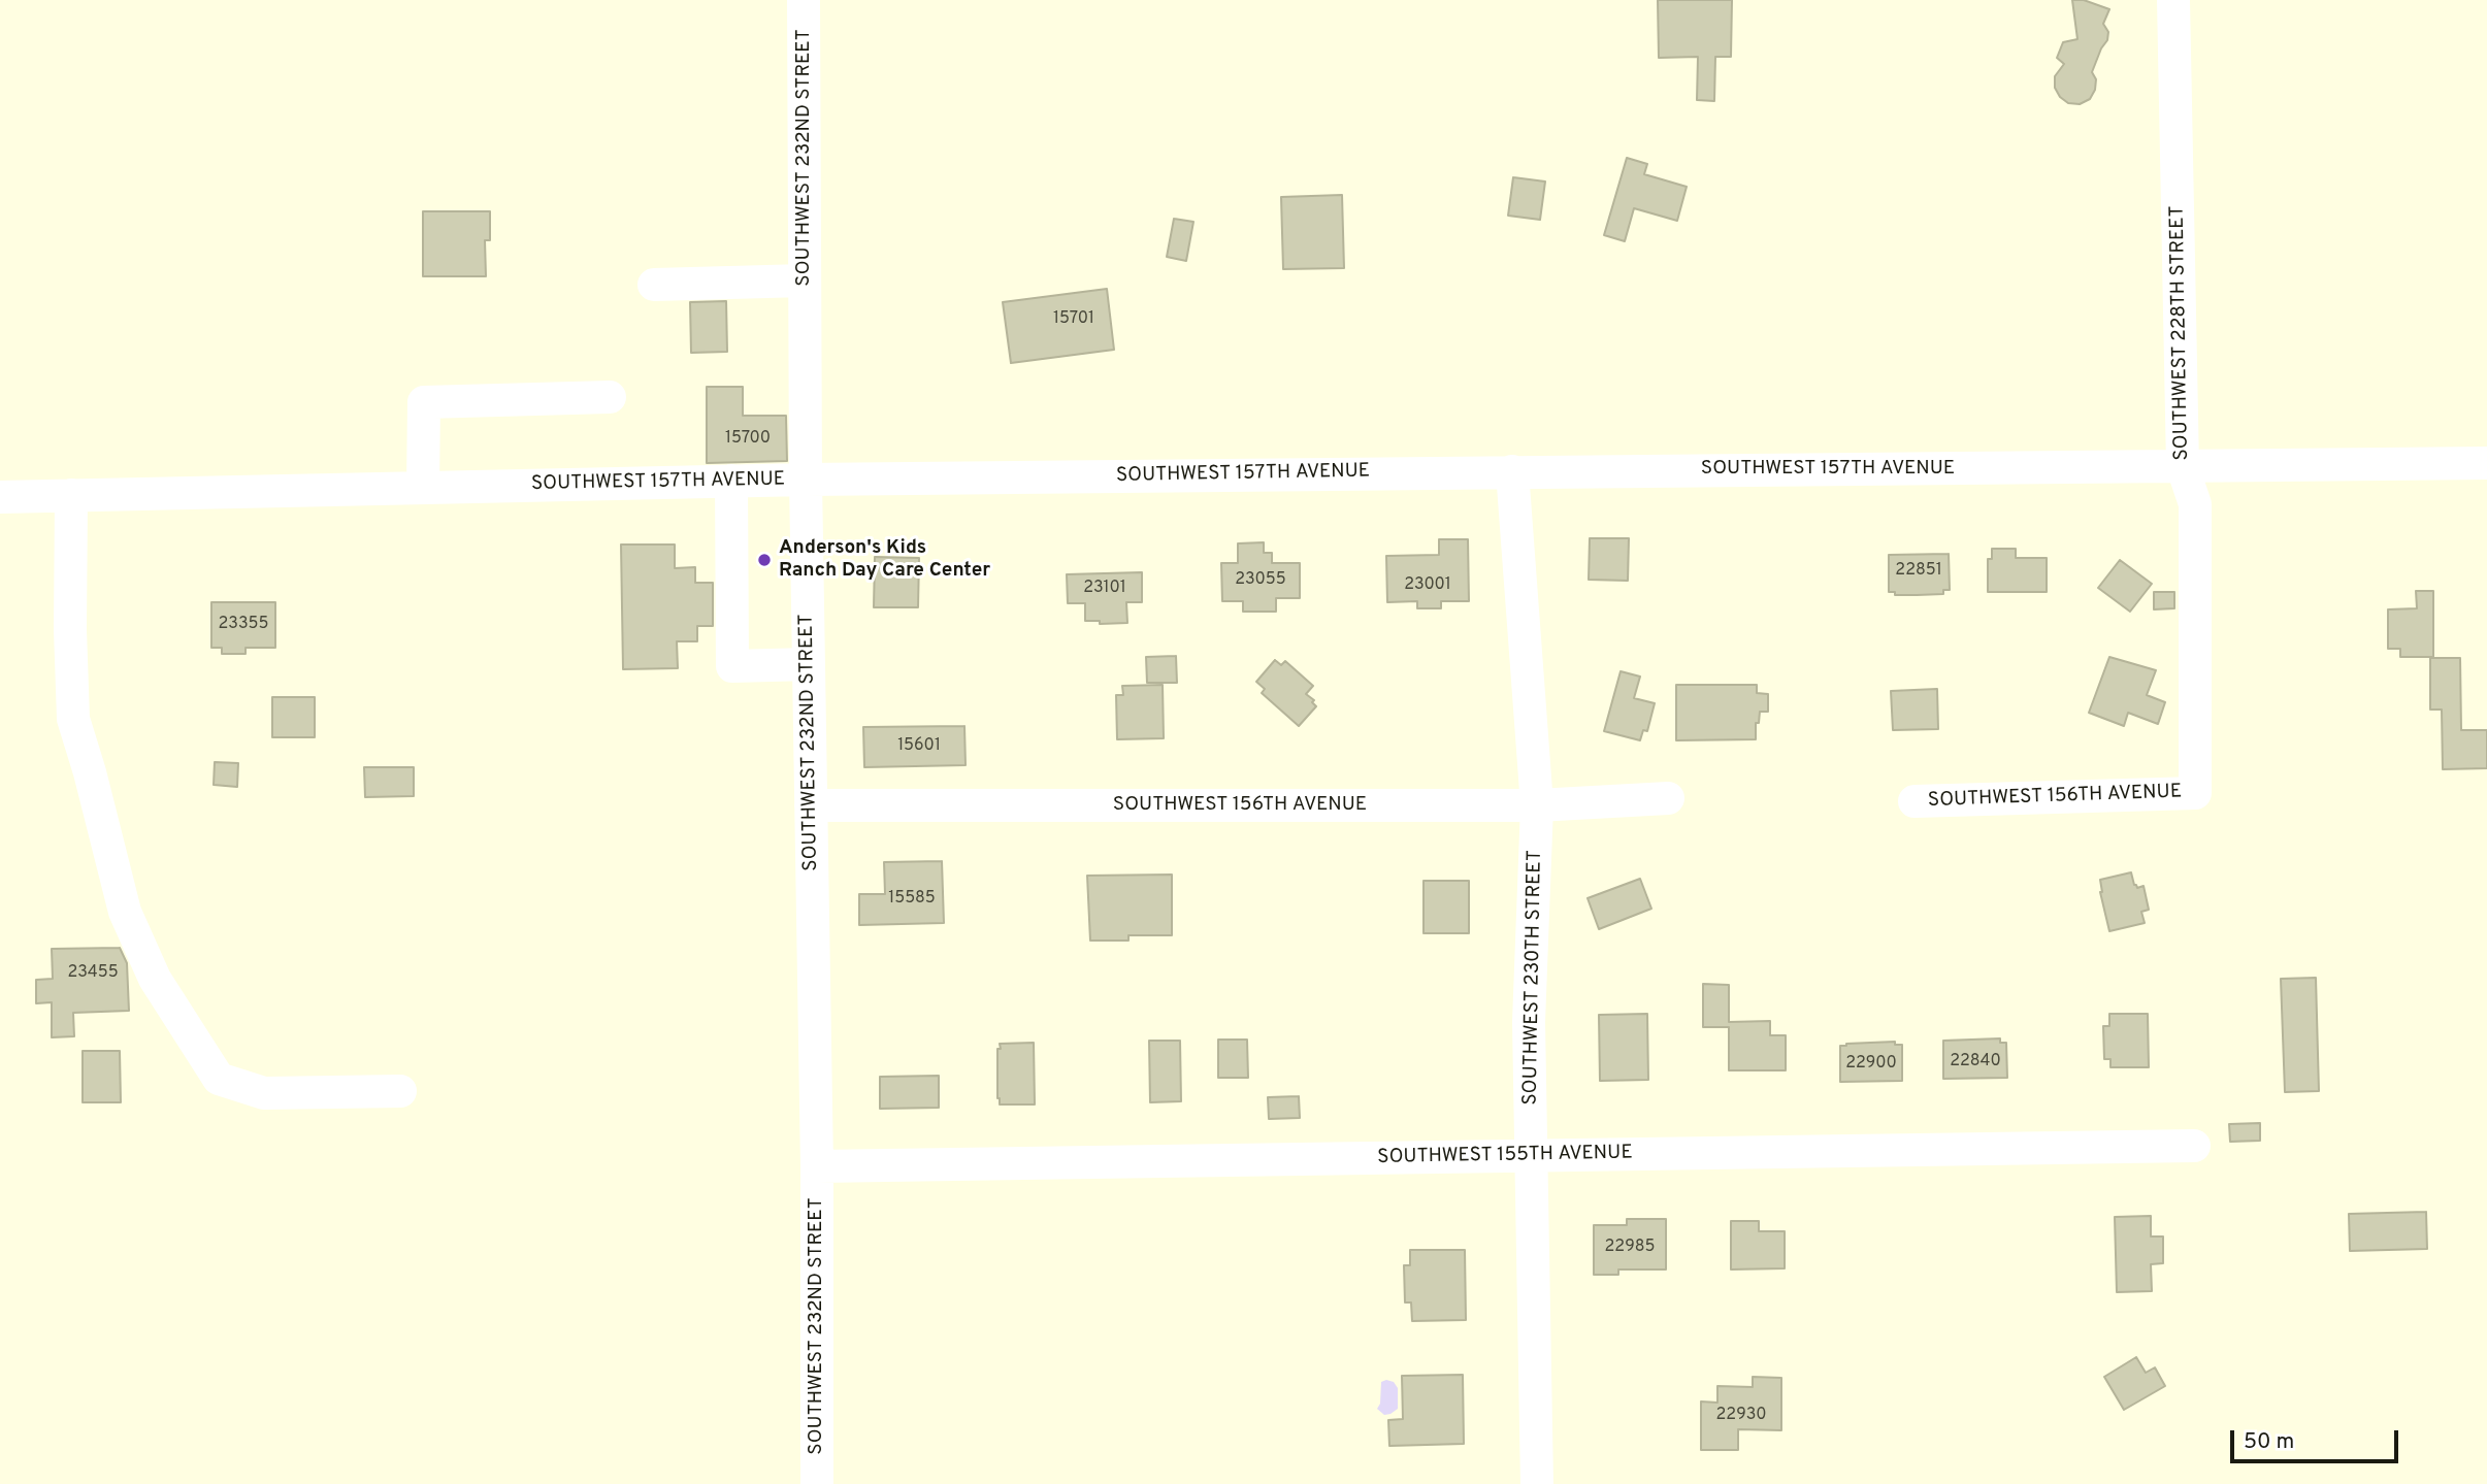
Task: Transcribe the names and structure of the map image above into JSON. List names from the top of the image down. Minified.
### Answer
{"streets":{"street":["SOUTHWEST 232ND STREET","SOUTHWEST 228TH STREET","SOUTHWEST 157TH AVENUE","SOUTHWEST 156TH AVENUE","SOUTHWEST 230TH STREET","SOUTHWEST 155TH AVENUE"]},"crossings":[["SOUTHWEST 232ND STREET","SOUTHWEST 157TH AVENUE"],["SOUTHWEST 232ND STREET","SOUTHWEST 156TH AVENUE"],["SOUTHWEST 232ND STREET","SOUTHWEST 155TH AVENUE"],["SOUTHWEST 228TH STREET","SOUTHWEST 157TH AVENUE"],["SOUTHWEST 228TH STREET","SOUTHWEST 156TH AVENUE"],["SOUTHWEST 157TH AVENUE","SOUTHWEST 230TH STREET"],["SOUTHWEST 156TH AVENUE","SOUTHWEST 230TH STREET"],["SOUTHWEST 230TH STREET","SOUTHWEST 155TH AVENUE"]],"places":["Anderson's Kids Ranch Day Care Center"],"house_numbers":["15701","15700","22851","23055","23001","23101","23355","15601","15585","23455","22840","22900","22985","22930"],"scale_bar":"50 m"}
